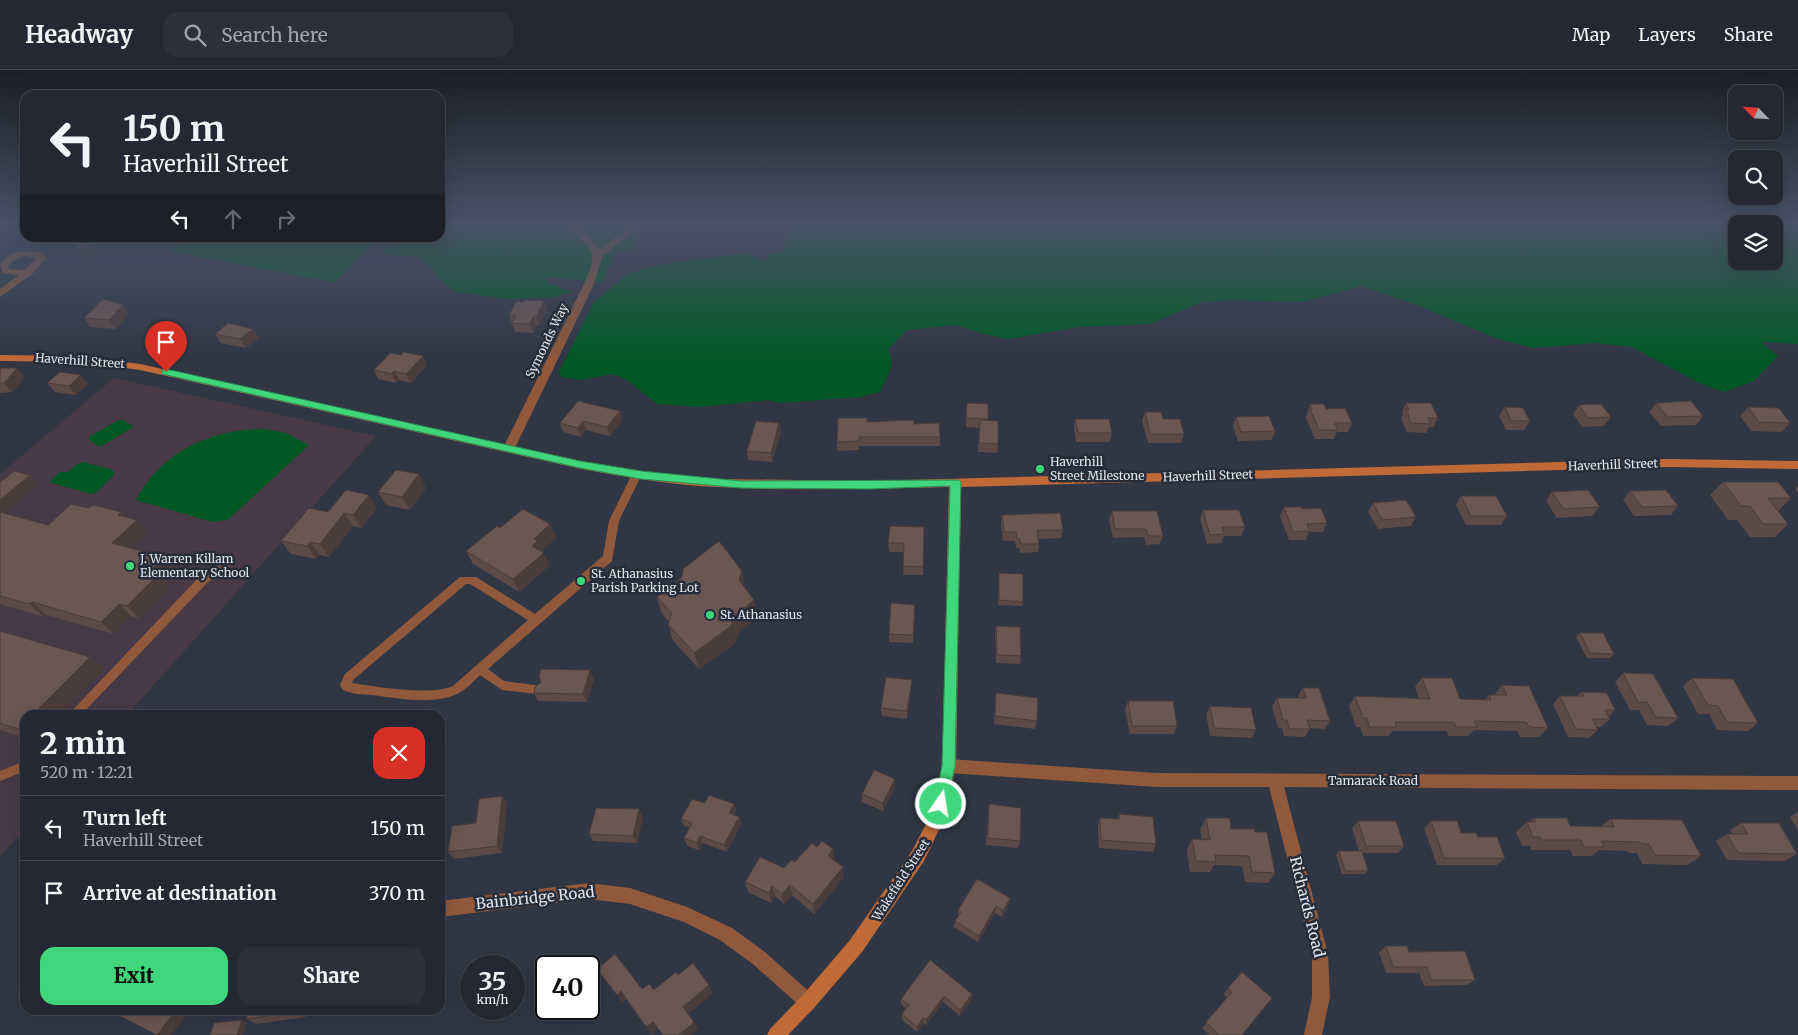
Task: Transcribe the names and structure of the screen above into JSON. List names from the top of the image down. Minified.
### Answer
{"streets":{"street":["Symonds Way","Haverhill Street","Tamarack Road","Wakefield Street","Bainbridge Road","Richards Road"]},"crossings":[["Symonds Way","Haverhill Street"],["Haverhill Street","Wakefield Street"],["Tamarack Road","Wakefield Street"],["Tamarack Road","Richards Road"],["Wakefield Street","Bainbridge Road"]],"places":["Haverhill Street Milestone","J. Warren Killam Elementary School","St. Athanasius Parish Parking Lot","St. Athanasius"],"north":"top left","page":{"header":"Headway","search":"Search here","nav":["Map","Layers","Share"],"turn":["150 m","Haverhill Street"],"heading":["2 min","520 m · 12:21"],"list":[{"name":"Turn left","note":"Haverhill Street","value":"150 m"},{"name":"Arrive at destination","value":"370 m"}],"buttons":["Exit","Share"],"speed":"35 km/h","limit":"40"}}
